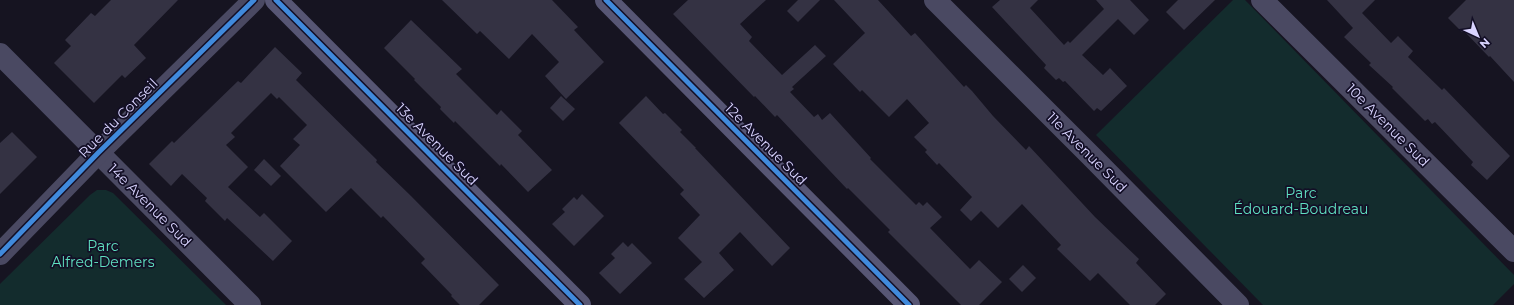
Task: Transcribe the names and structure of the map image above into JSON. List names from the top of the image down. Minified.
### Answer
{"streets":{"main road":["13e Avenue Sud","12e Avenue Sud"],"street":["Rue du Conseil","10e Avenue Sud","11e Avenue Sud","14e Avenue Sud"]},"crossings":[["Rue du Conseil","14e Avenue Sud"]],"parks":["Parc Édouard-Boudreau","Parc Alfred-Demers"],"north":"bottom right"}
